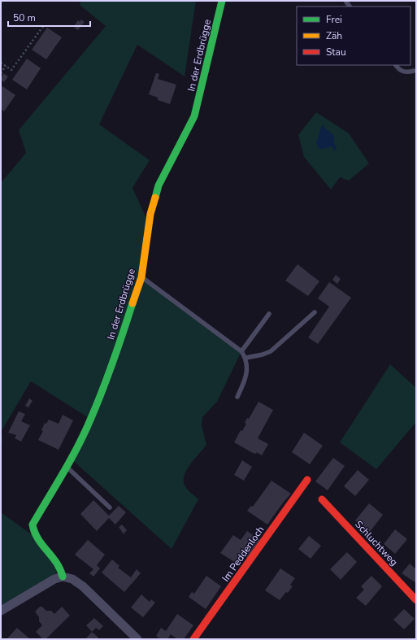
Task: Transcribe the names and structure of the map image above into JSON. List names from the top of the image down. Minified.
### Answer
{"streets":{"street":["In der Erdbrügge","Schluchtweg","Im Peddenloch"]},"legend":["Frei","Zäh","Stau"],"scale_bar":"50 m"}
